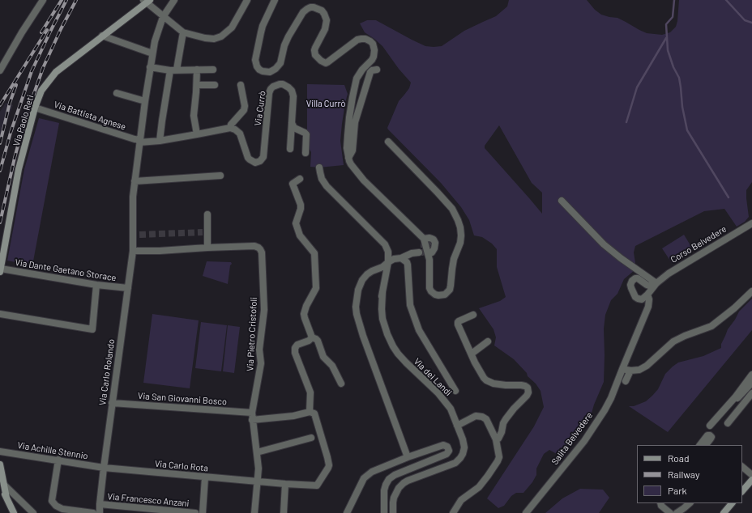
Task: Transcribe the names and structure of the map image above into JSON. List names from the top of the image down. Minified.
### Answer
{"streets":{"main road":["Via Paolo Reti"],"street":["Via Currò","Via Battista Agnese","Corso Belvedere","Via Dante Gaetano Storace","Via Pietro Cristofoli","Via Carlo Rolando","Via dei Landi","Via San Giovanni Bosco","Salita Belvedere","Via Achille Stennio","Via Carlo Rota","Via Francesco Anzani"]},"crossings":[["Via Battista Agnese","Via Paolo Reti"],["Via Battista Agnese","Via Carlo Rolando"],["Via Paolo Reti","Via Dante Gaetano Storace"],["Corso Belvedere","Salita Belvedere"],["Via Dante Gaetano Storace","Via Carlo Rolando"],["Via Pietro Cristofoli","Via San Giovanni Bosco"],["Via Pietro Cristofoli","Via Carlo Rota"],["Via Carlo Rolando","Via San Giovanni Bosco"],["Via Carlo Rolando","Via Achille Stennio"],["Via Carlo Rolando","Via Carlo Rota"],["Via Carlo Rolando","Via Francesco Anzani"],["Via San Giovanni Bosco","Via Carlo Rota"],["Via Achille Stennio","Via Carlo Rota"]],"parks":["Villa Currò"],"legend":["Road","Railway","Park"]}
